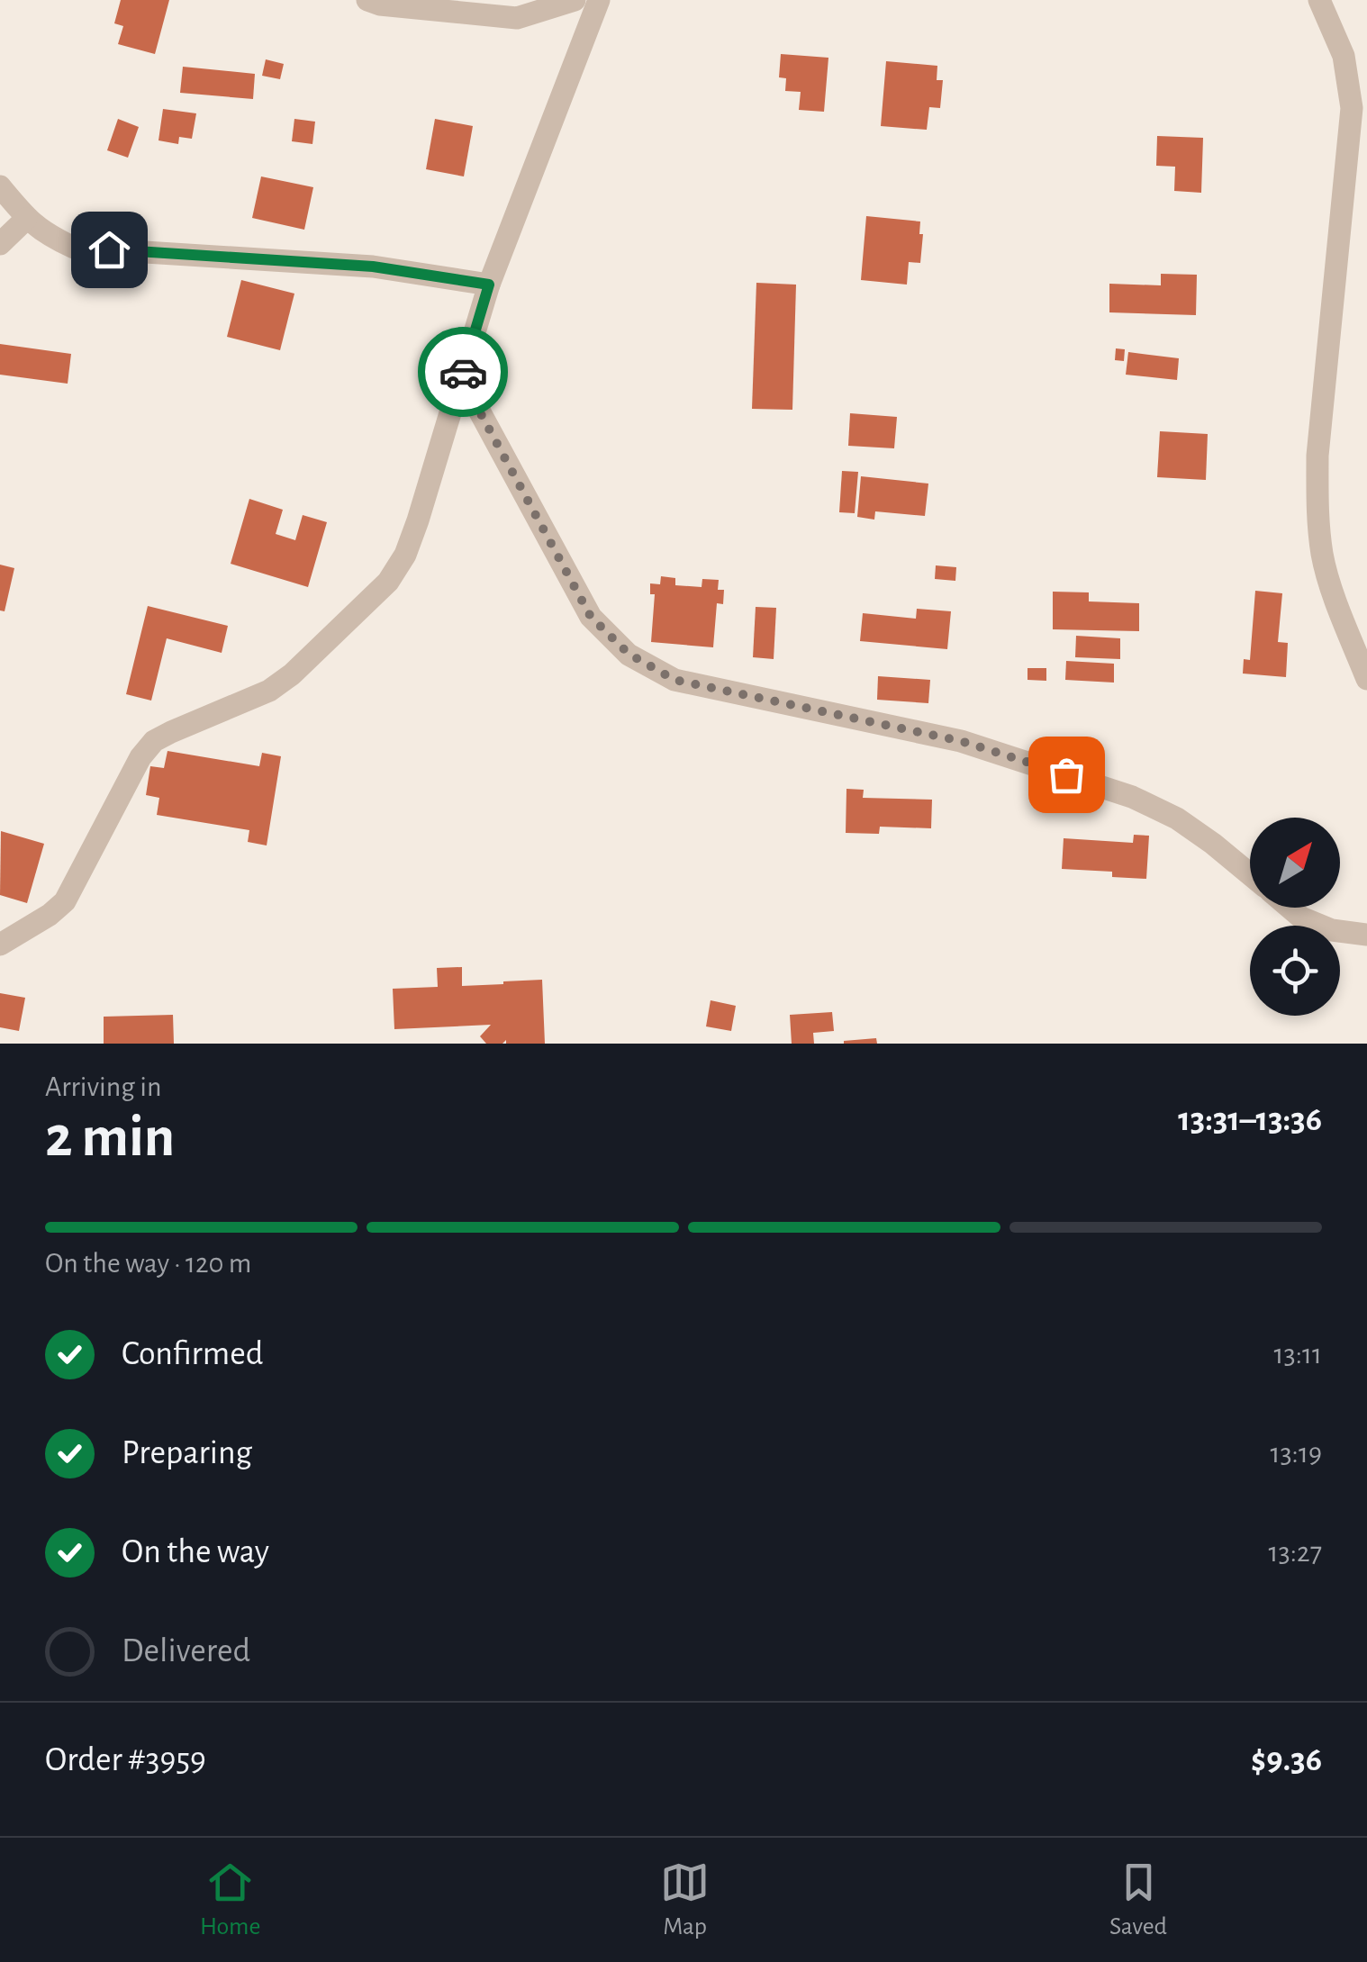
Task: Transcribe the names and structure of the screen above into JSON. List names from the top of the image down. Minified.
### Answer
{"north":"top right","page":{"heading":["2 min","Arriving in","13:31–13:36"],"panel":["Order #3959","$9.36"],"bar":"On the way · 120 m","list":[["Confirmed","13:11"],["Preparing","13:19"],["On the way","13:27"],"Delivered"],"tabs":["Home","Map","Saved"]}}
